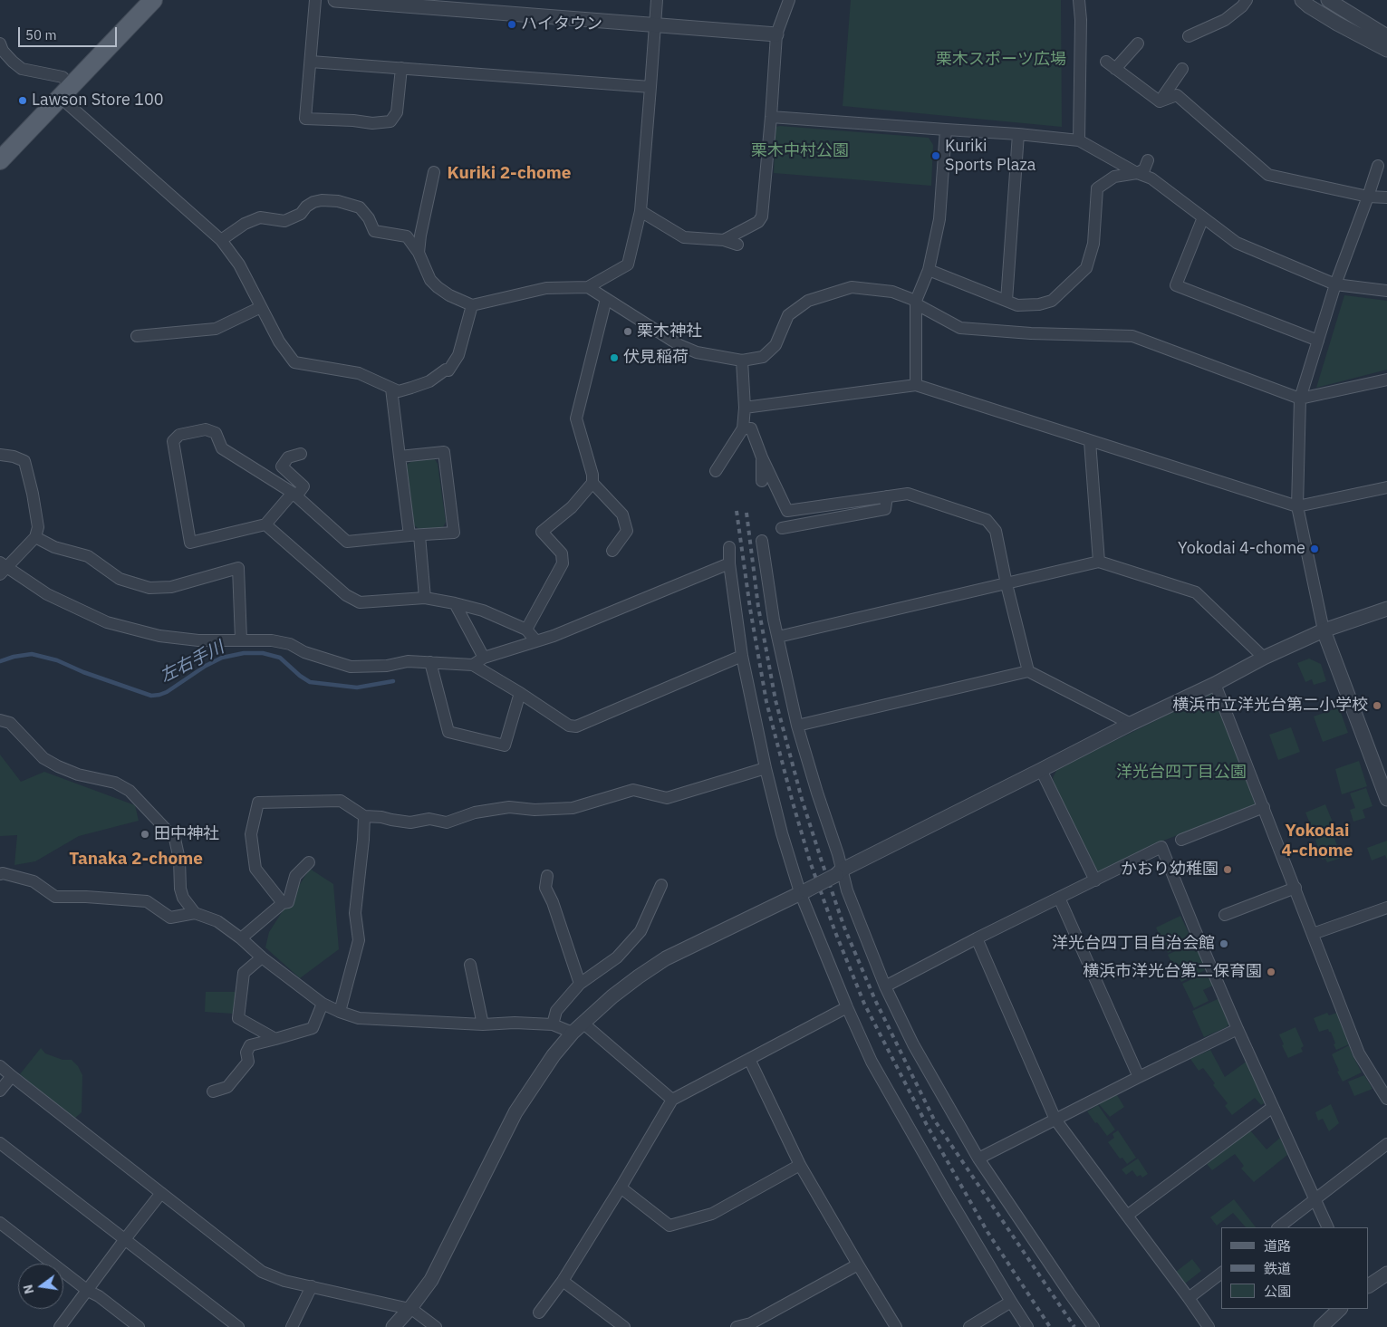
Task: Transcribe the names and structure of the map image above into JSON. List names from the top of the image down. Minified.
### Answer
{"districts":["Kuriki 2-chome","Yokodai 4-chome","Tanaka 2-chome"],"water":["左右手川"],"parks":["栗木スポーツ広場","栗木中村公園","洋光台四丁目公園"],"places":["ハイタウン","Lawson Store 100","Kuriki Sports Plaza","栗木神社","伏見稲荷","Yokodai 4-chome","横浜市立洋光台第二小学校","田中神社","かおり幼稚園","洋光台四丁目自治会館","横浜市洋光台第二保育園"],"legend":["道路","鉄道","公園"],"scale_bar":"50 m","north":"left"}
